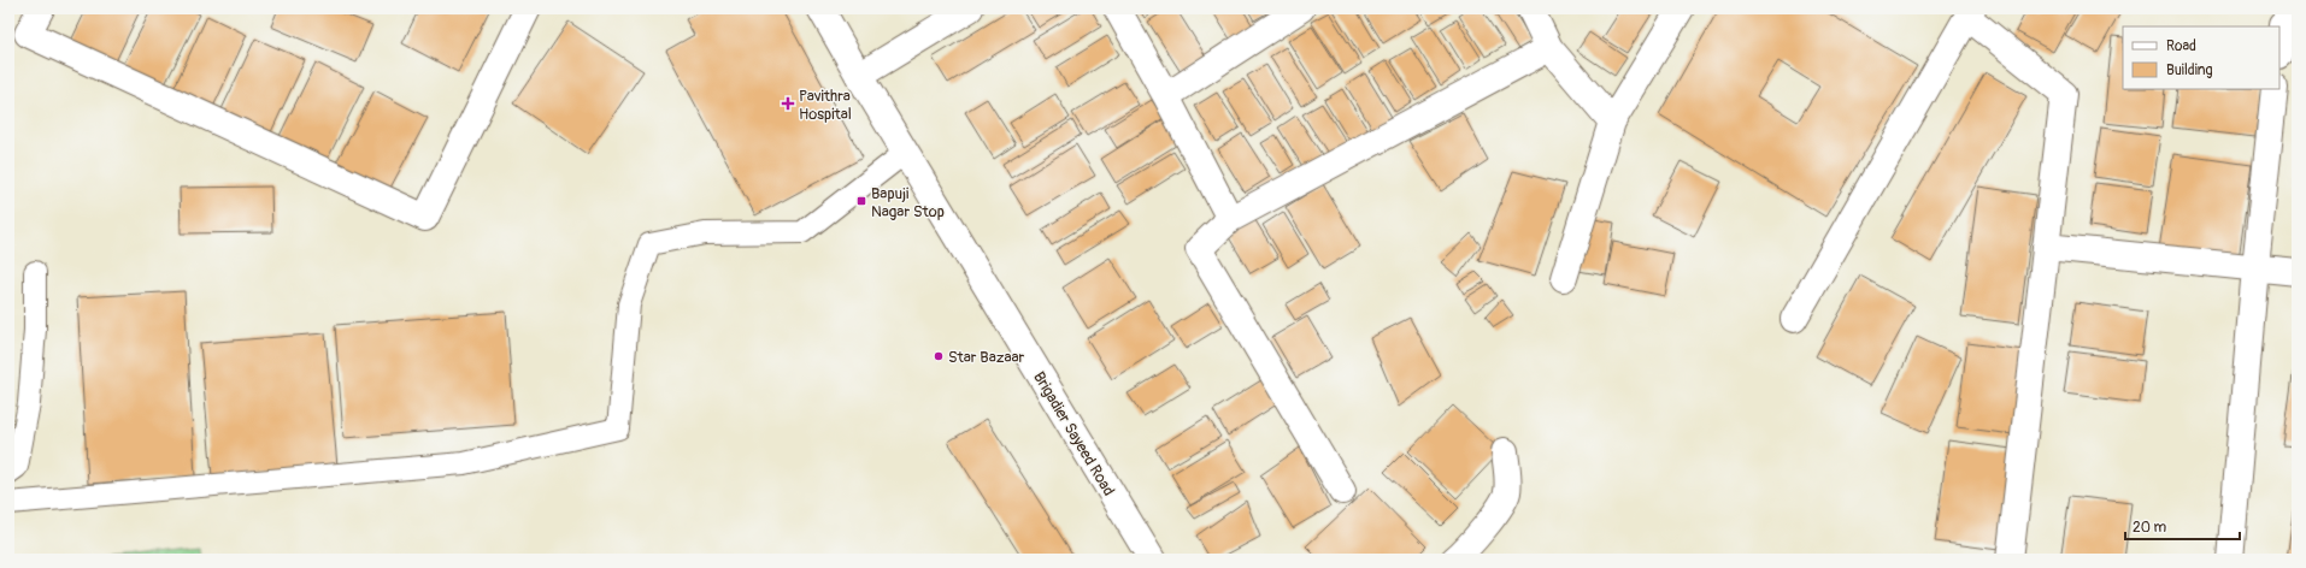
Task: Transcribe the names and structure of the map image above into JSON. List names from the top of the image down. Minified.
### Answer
{"streets":{"street":["Brigadier Sayeed Road"]},"places":{"health":["Pavithra Hospital"],"transit":["Bapuji Nagar Stop"],"other":["Star Bazaar"]},"legend":["Road","Building"],"scale_bar":"20 m"}
